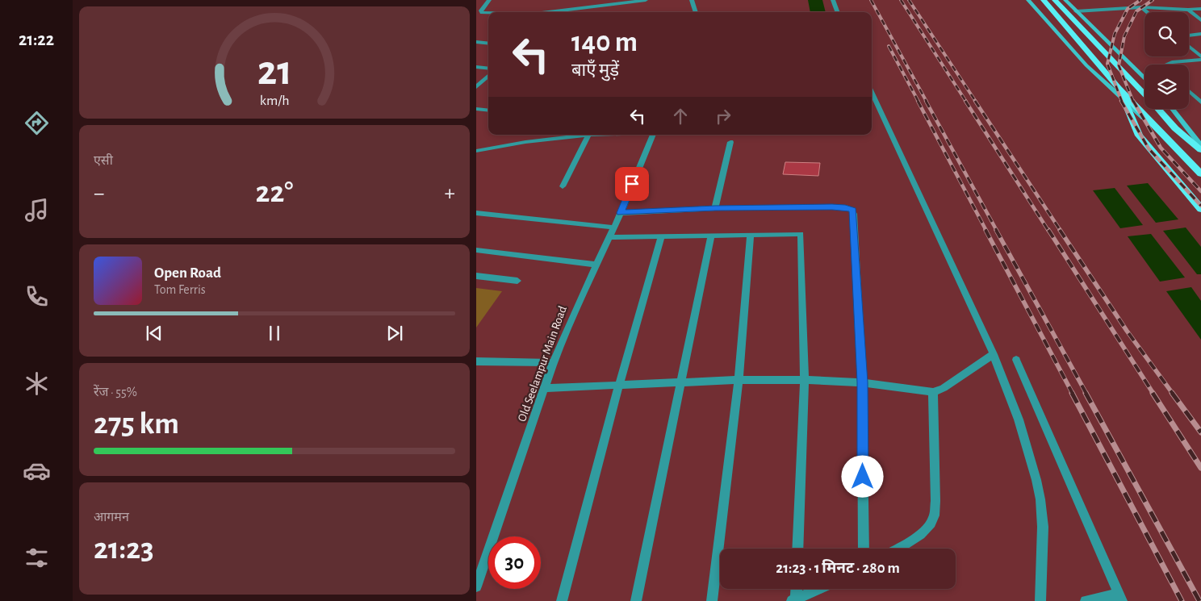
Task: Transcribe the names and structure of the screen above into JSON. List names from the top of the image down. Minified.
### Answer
{"streets":{"street":["Old Seelampur Main Road"]},"page":{"tabs":"21:22","turn":["140 m","बाएँ मुड़ें"],"tile":["एसी",["रेंज · 55%","275 km"],["आगमन","21:23"]],"heat":["−","22°","+"],"song":["Open Road","Tom Ferris"],"limit":"30","trip":"21:23 · 1 मिनट · 280 m","gauge":["21","km/h"]}}
